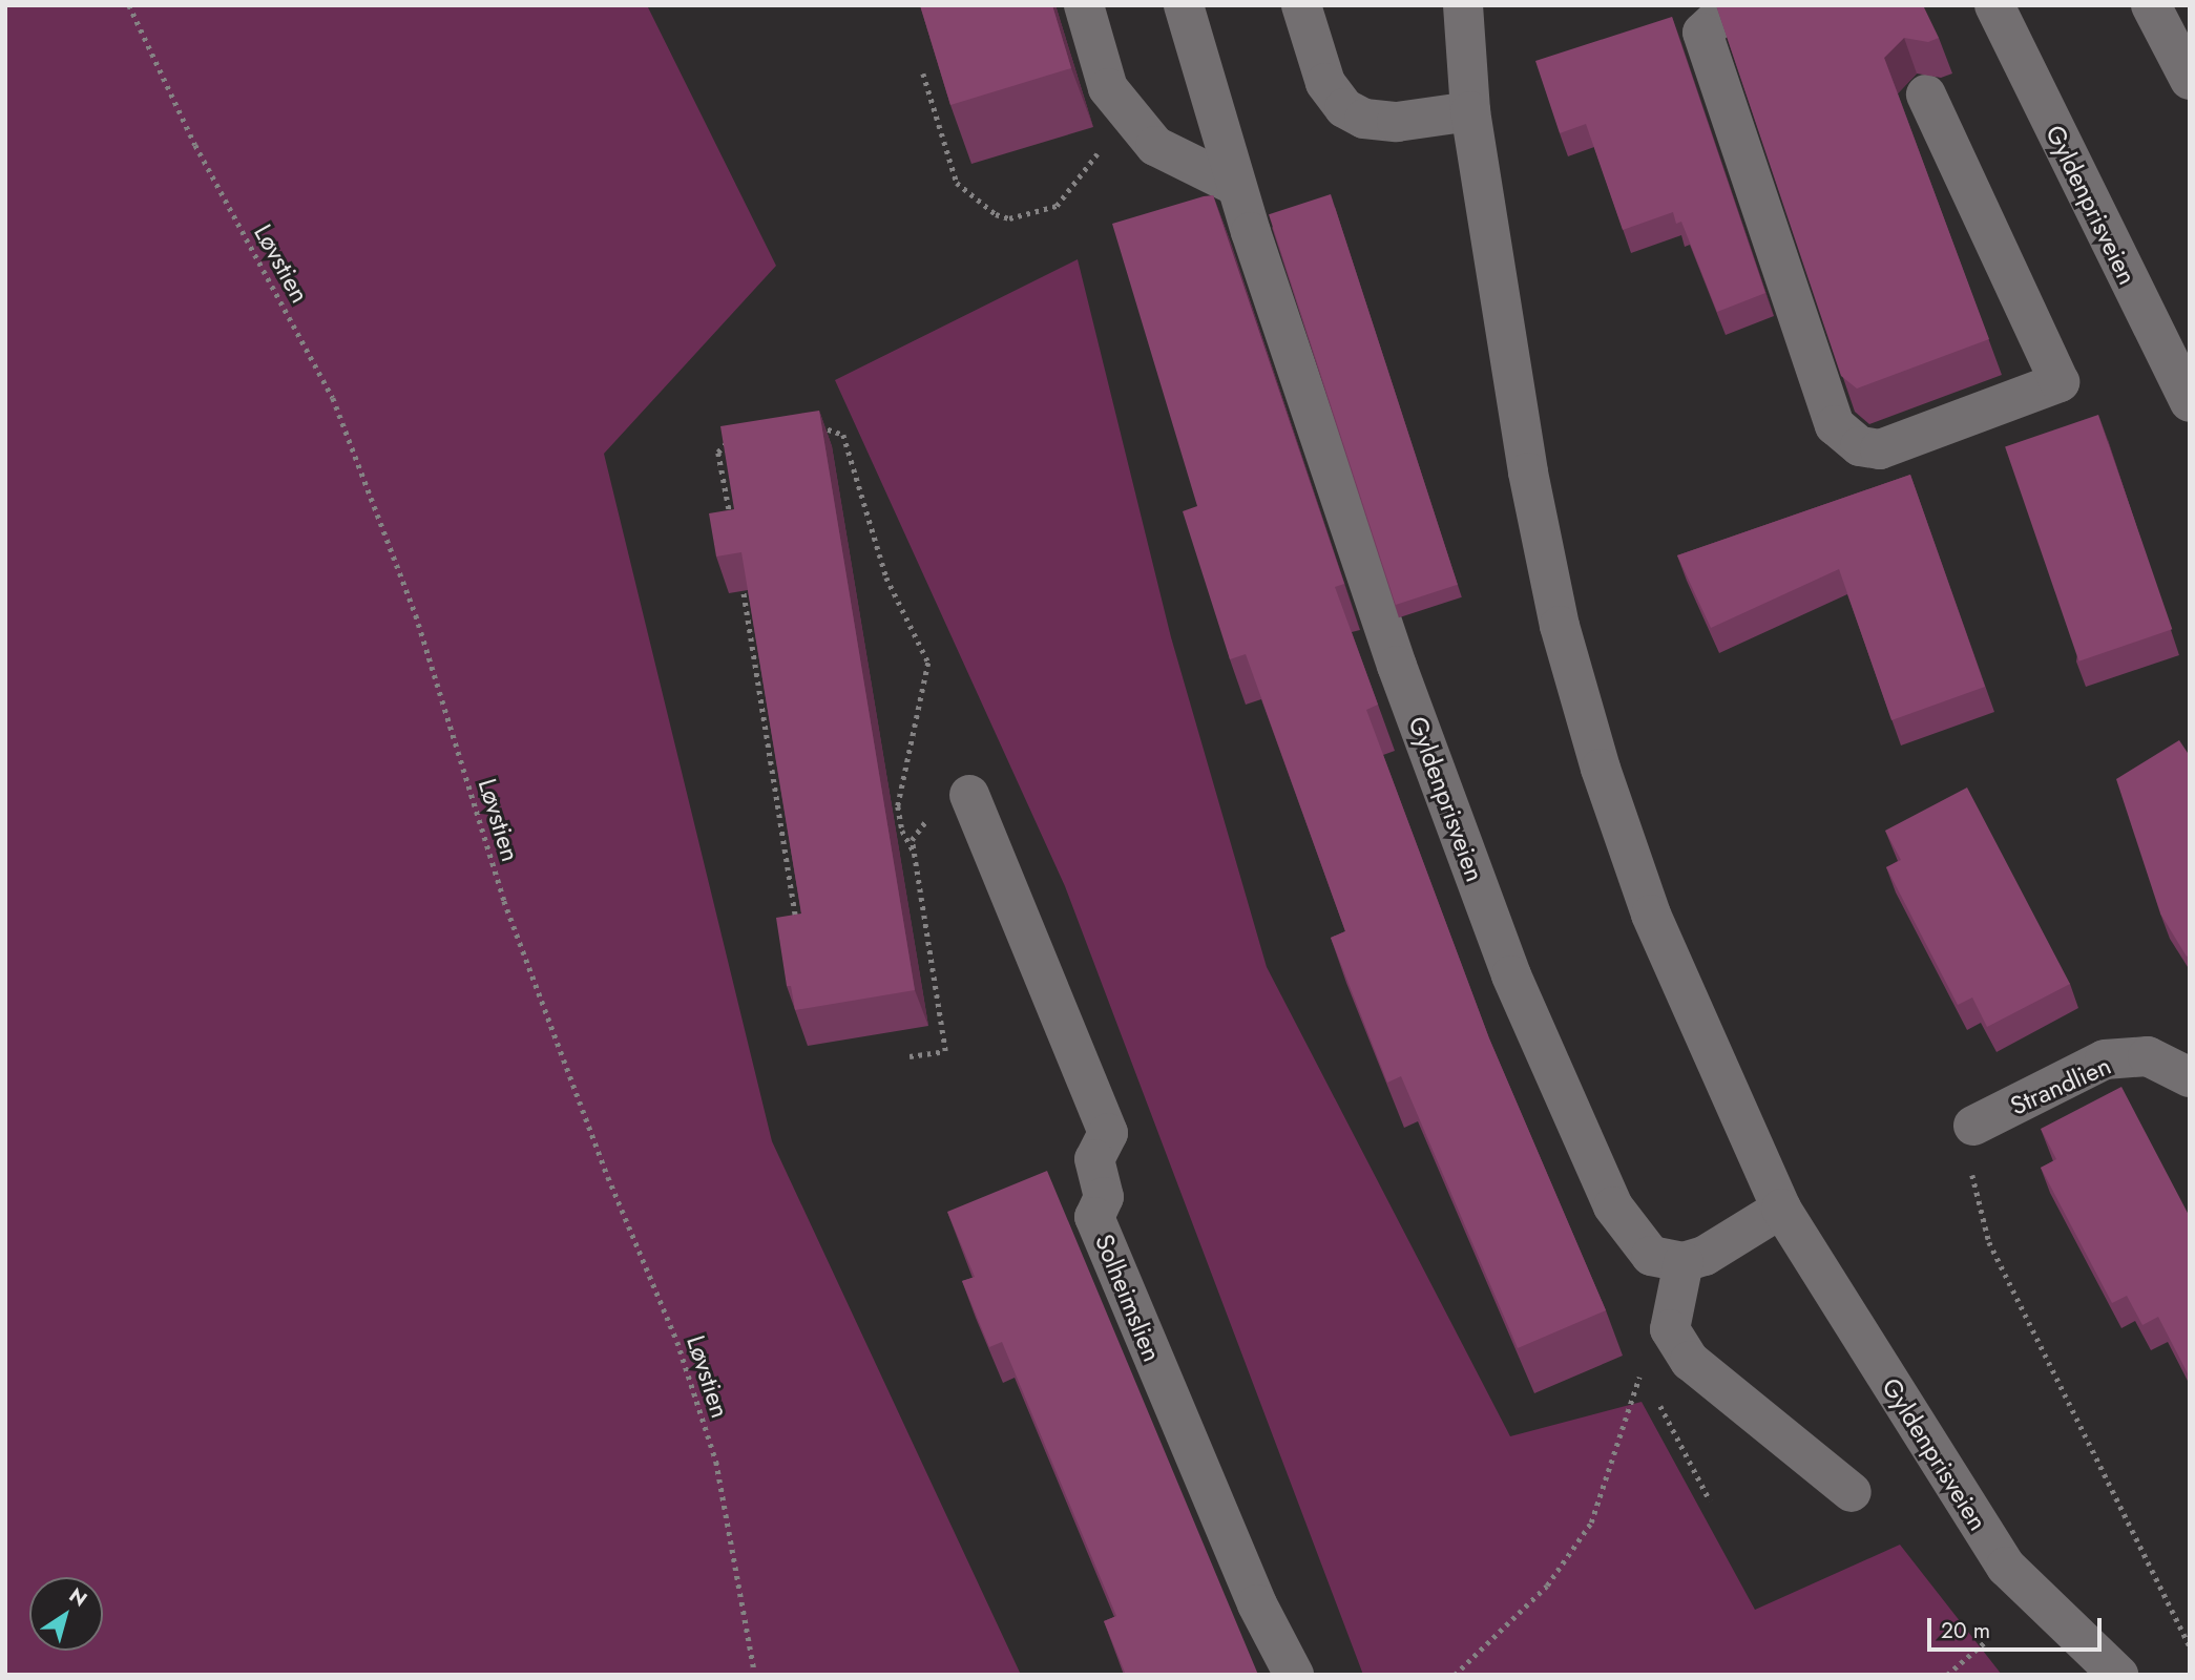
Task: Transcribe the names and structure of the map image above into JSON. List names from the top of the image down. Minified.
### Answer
{"streets":{"street":["Gyldenprisveien","Strandlien","Solheimslien"],"path":["Løvstien"]},"scale_bar":"20 m","north":"top right"}
